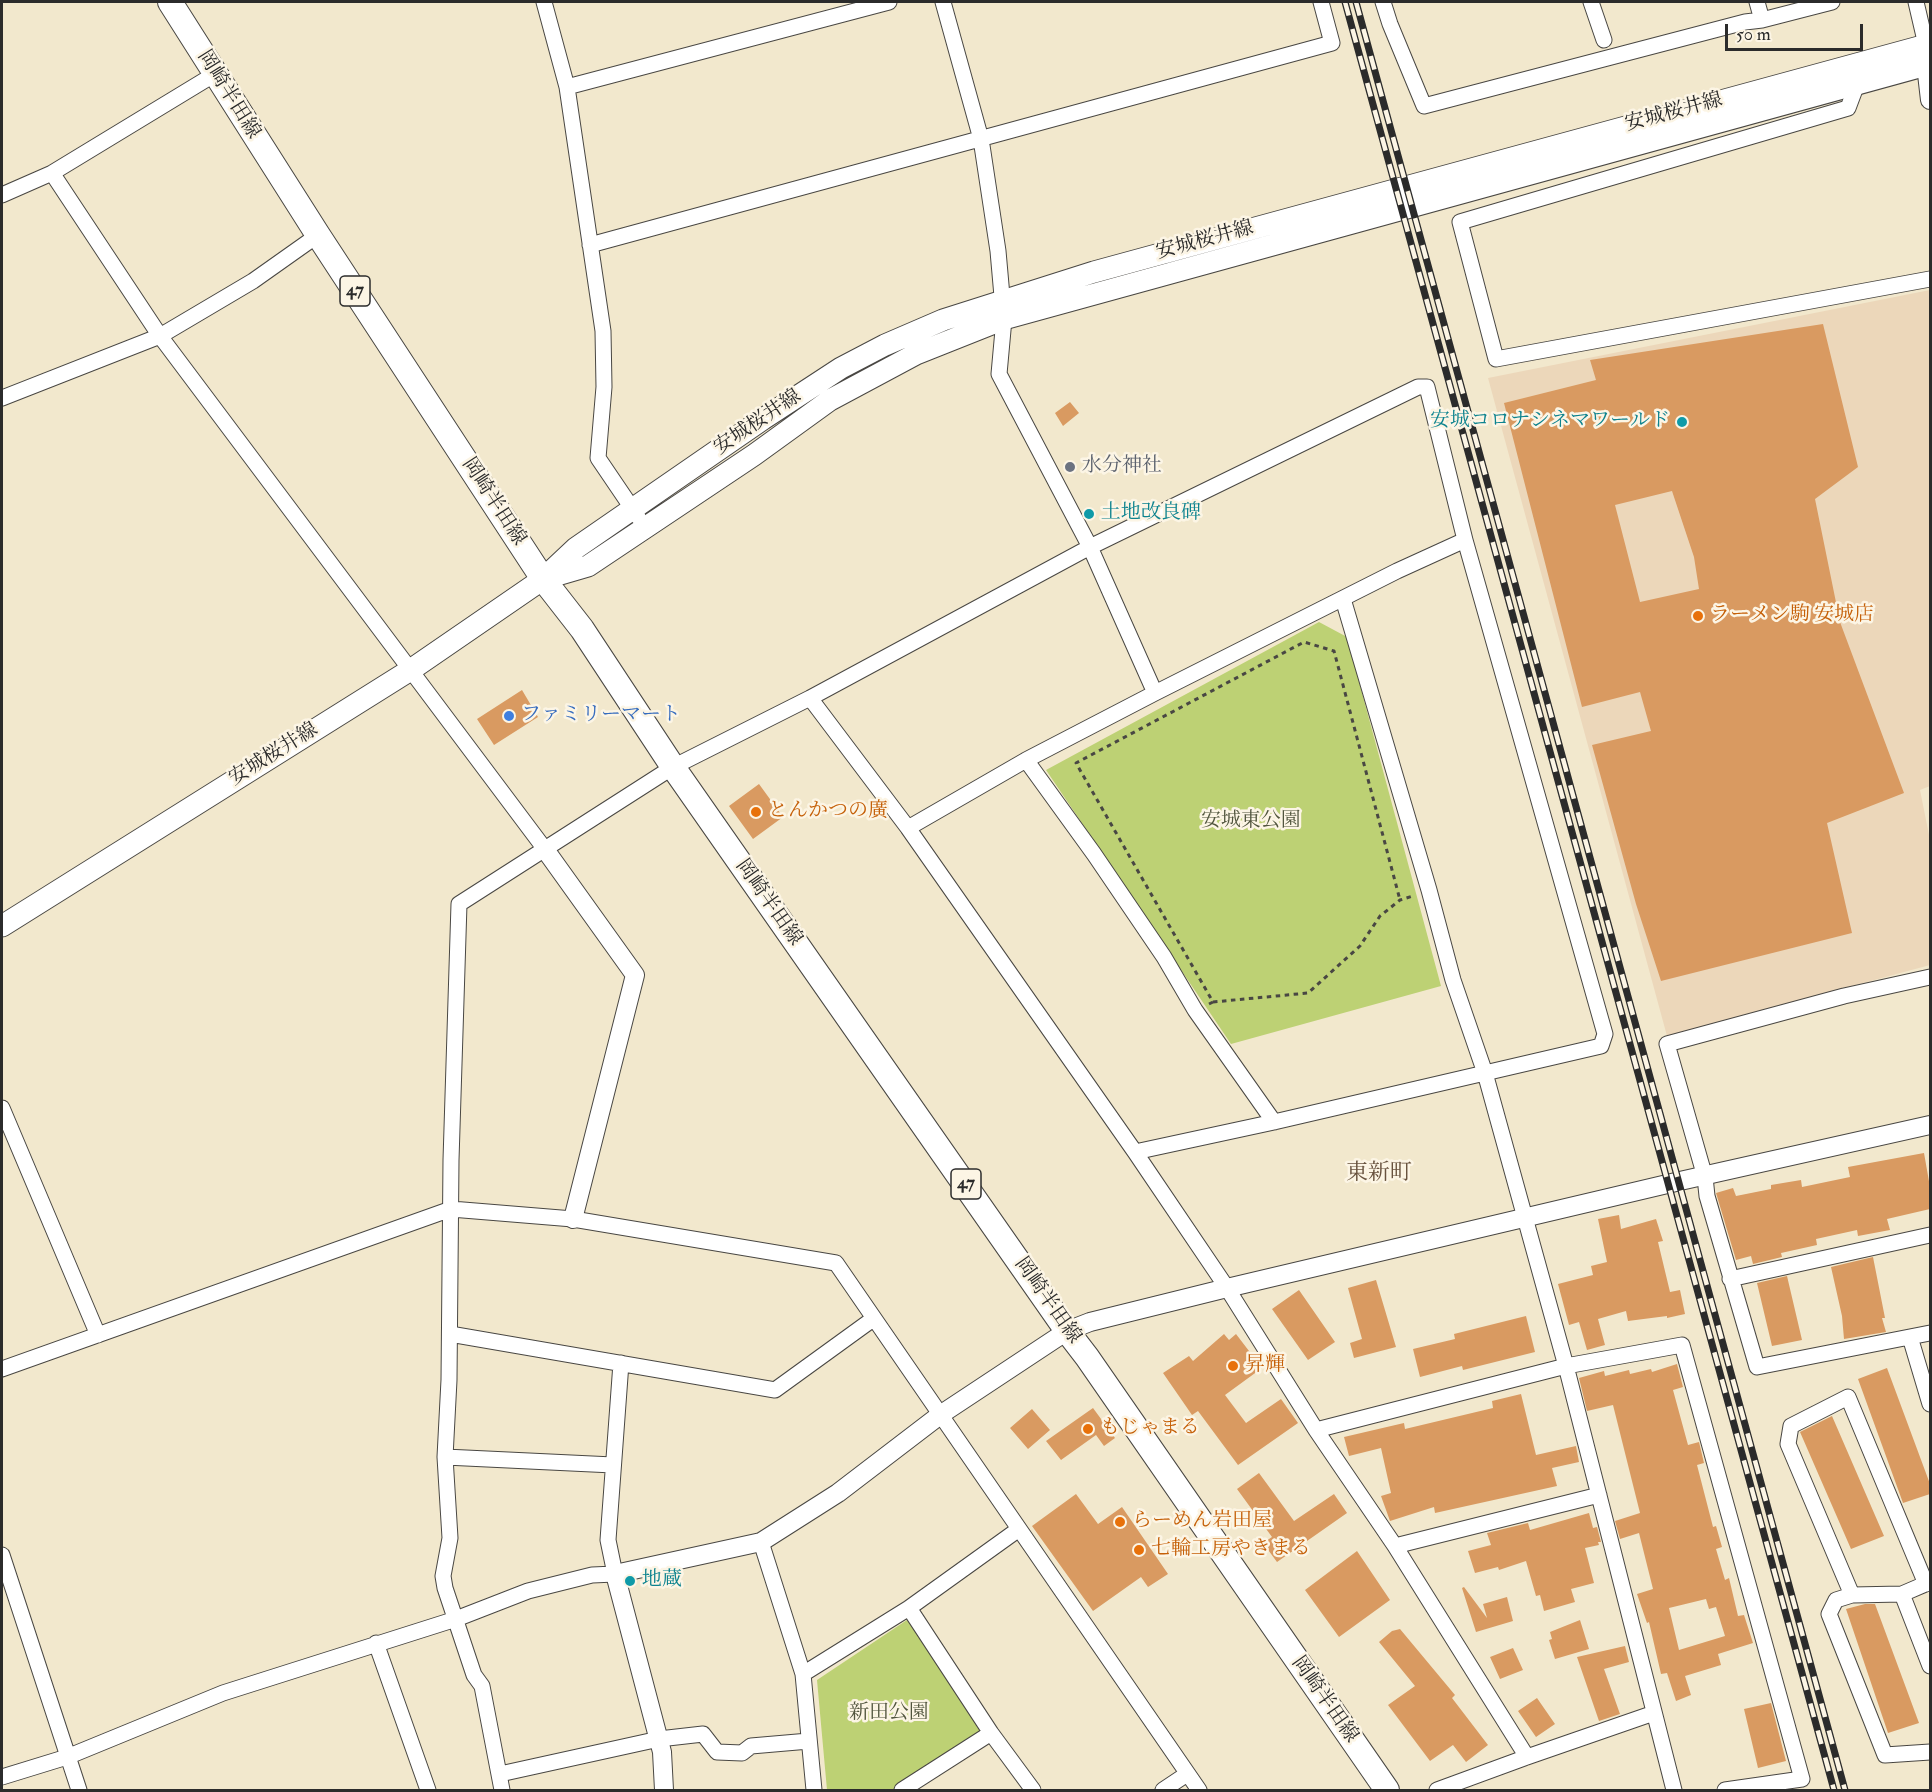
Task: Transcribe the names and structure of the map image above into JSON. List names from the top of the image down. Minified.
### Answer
{"streets":{"main road":["岡崎半田線","安城桜井線","47"]},"crossings":[["岡崎半田線","安城桜井線"]],"districts":["東新町"],"parks":["安城東公園","新田公園"],"places":["安城コロナシネマワールド","水分神社","土地改良碑","ラーメン駒 安城店","ファミリーマート","とんかつの廣","昇輝","もじゃまる","らーめん岩田屋","七輪工房やきまる","地蔵"],"scale_bar":"50 m"}
